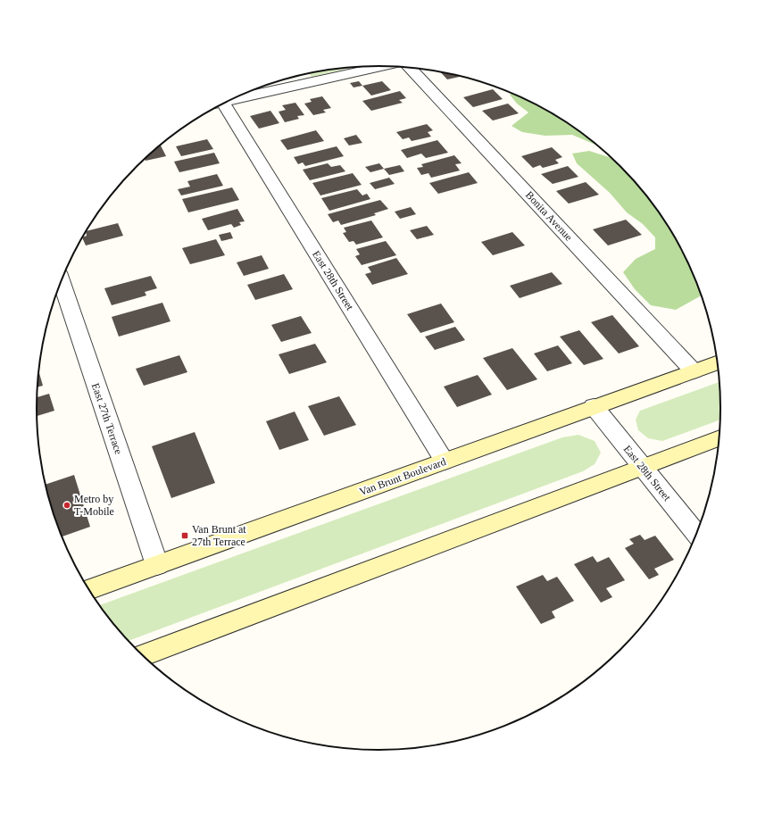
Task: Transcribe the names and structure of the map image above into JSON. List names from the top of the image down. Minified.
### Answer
{"streets":{"main road":["Van Brunt Boulevard"],"street":["Bonita Avenue","East 28th Street","East 27th Terrace"]},"crossings":[["Bonita Avenue","Van Brunt Boulevard"],["East 28th Street","Van Brunt Boulevard"],["East 27th Terrace","Van Brunt Boulevard"]],"places":{"other":["Metro by T-Mobile"],"transit":["Van Brunt at 27th Terrace"]}}
